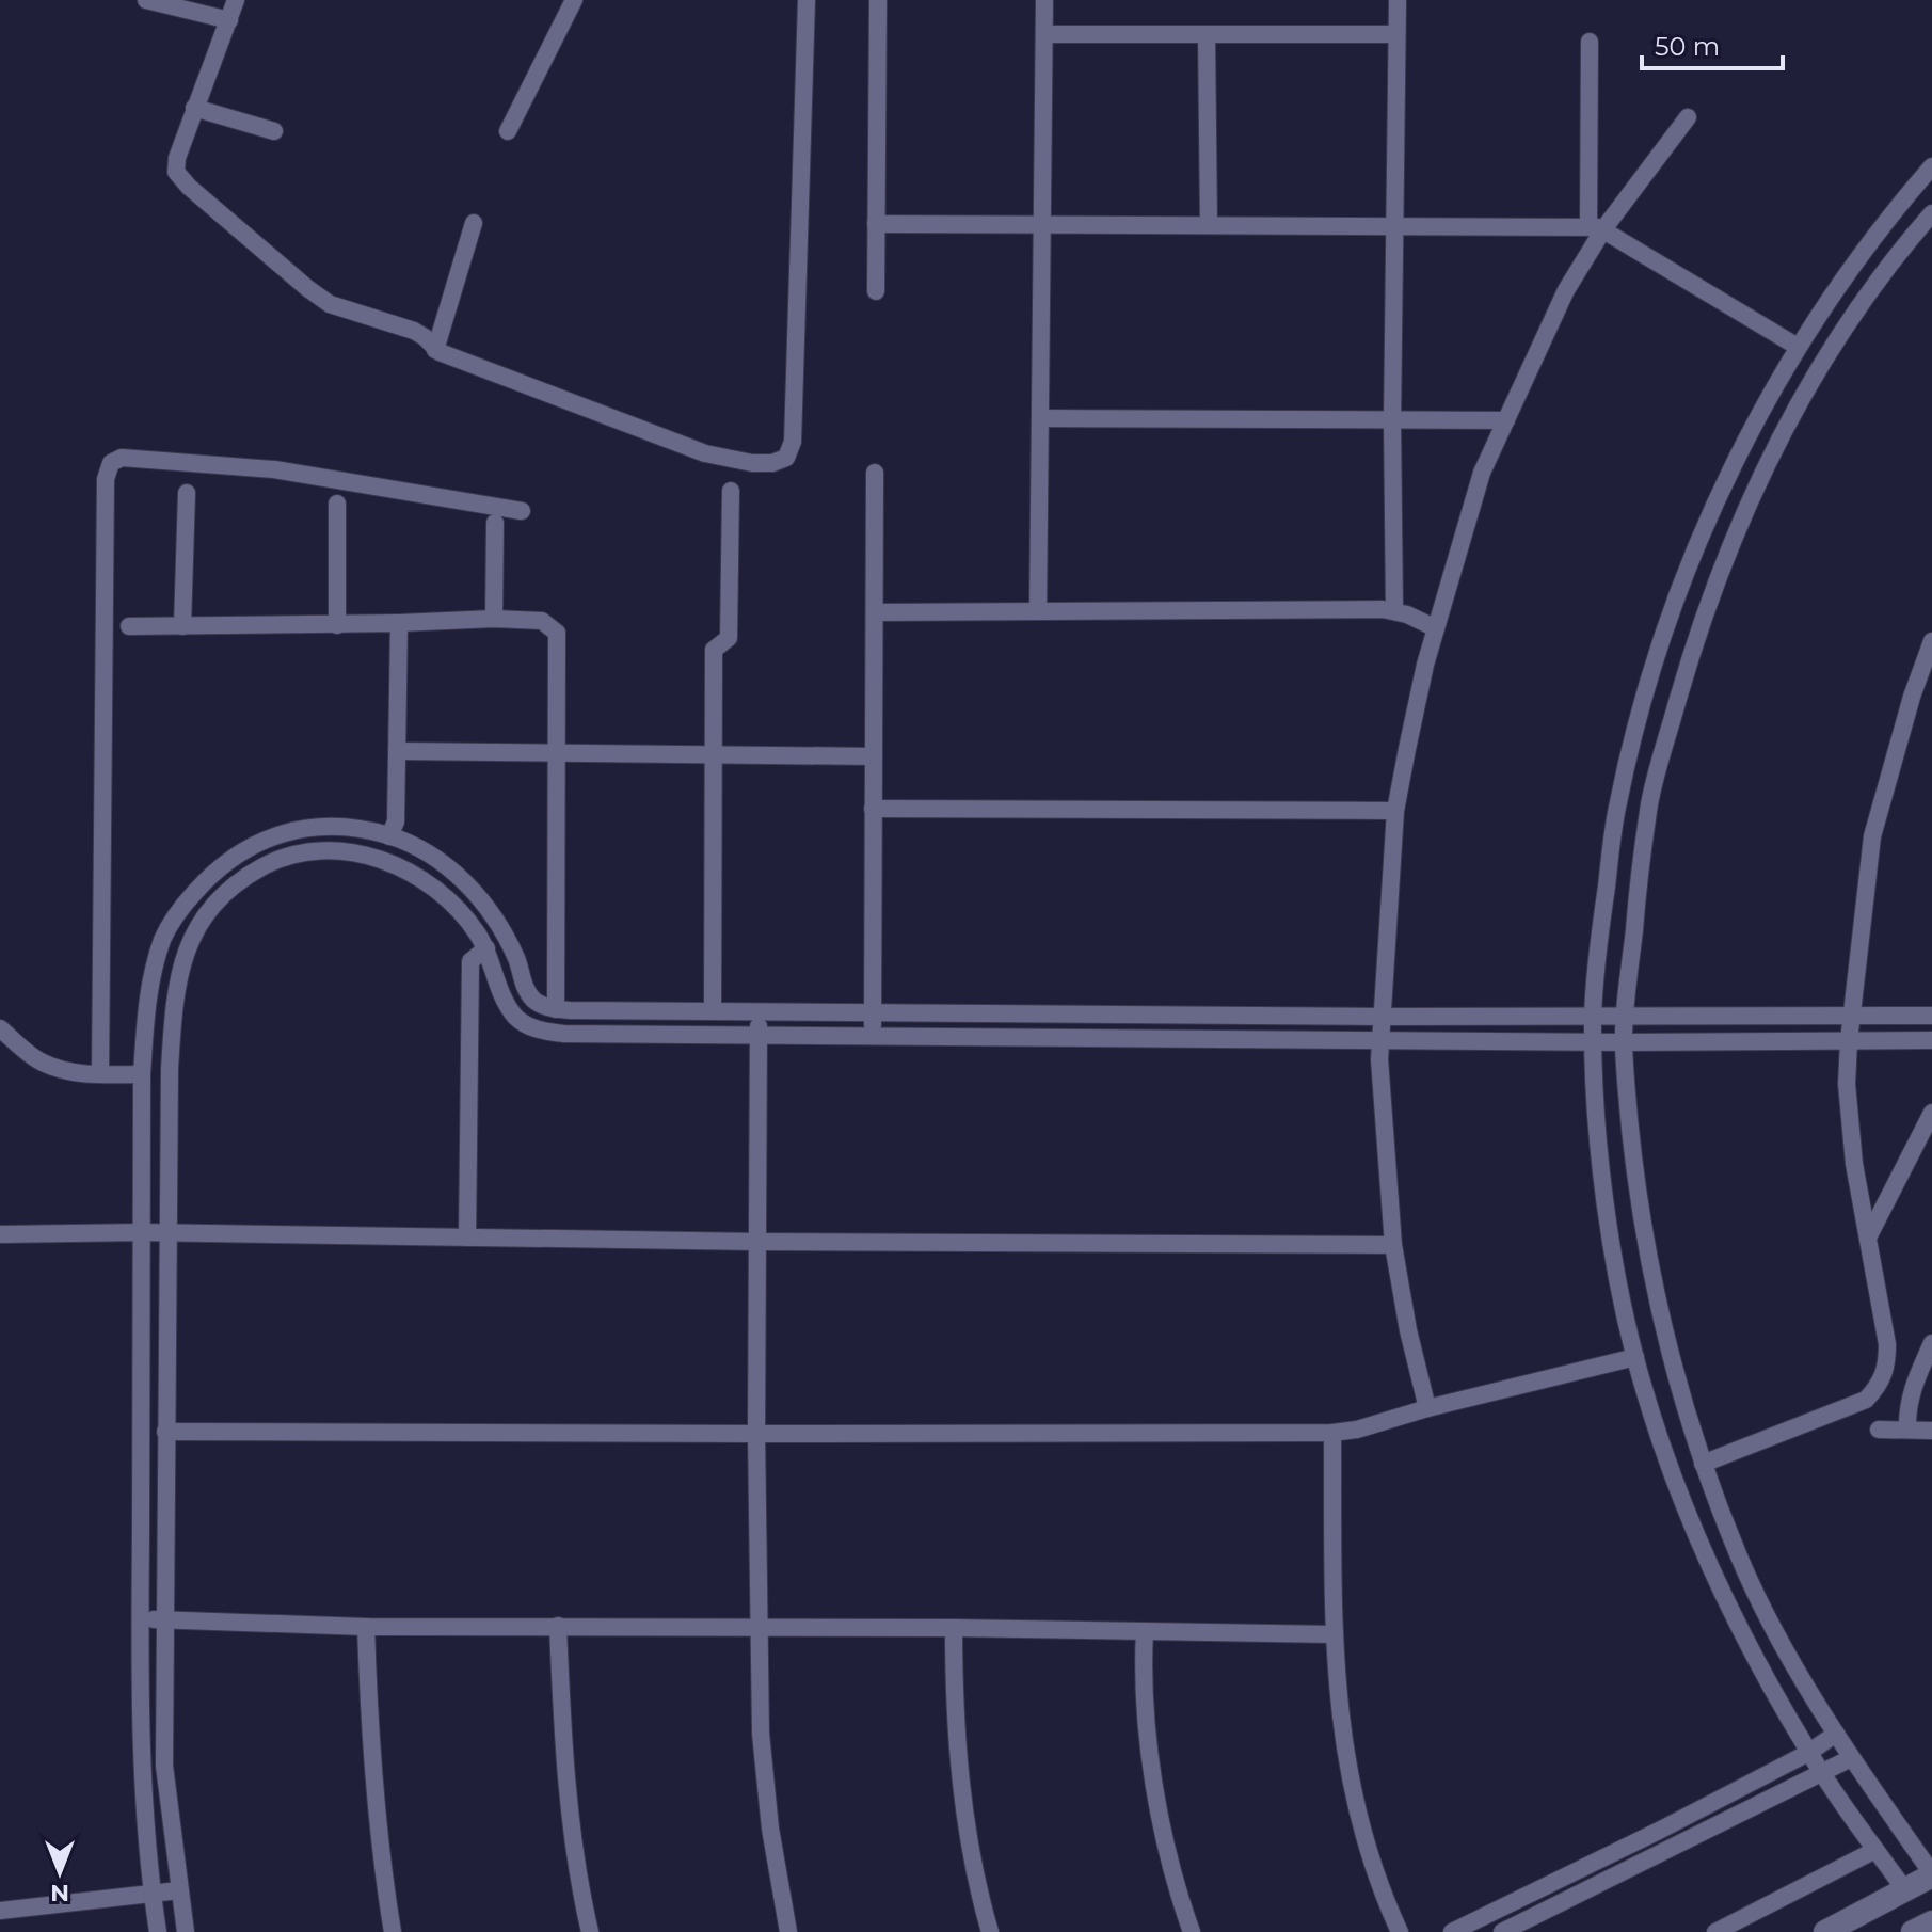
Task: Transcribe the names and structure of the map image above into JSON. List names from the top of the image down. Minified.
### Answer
{"scale_bar":"50 m","north":"bottom"}
